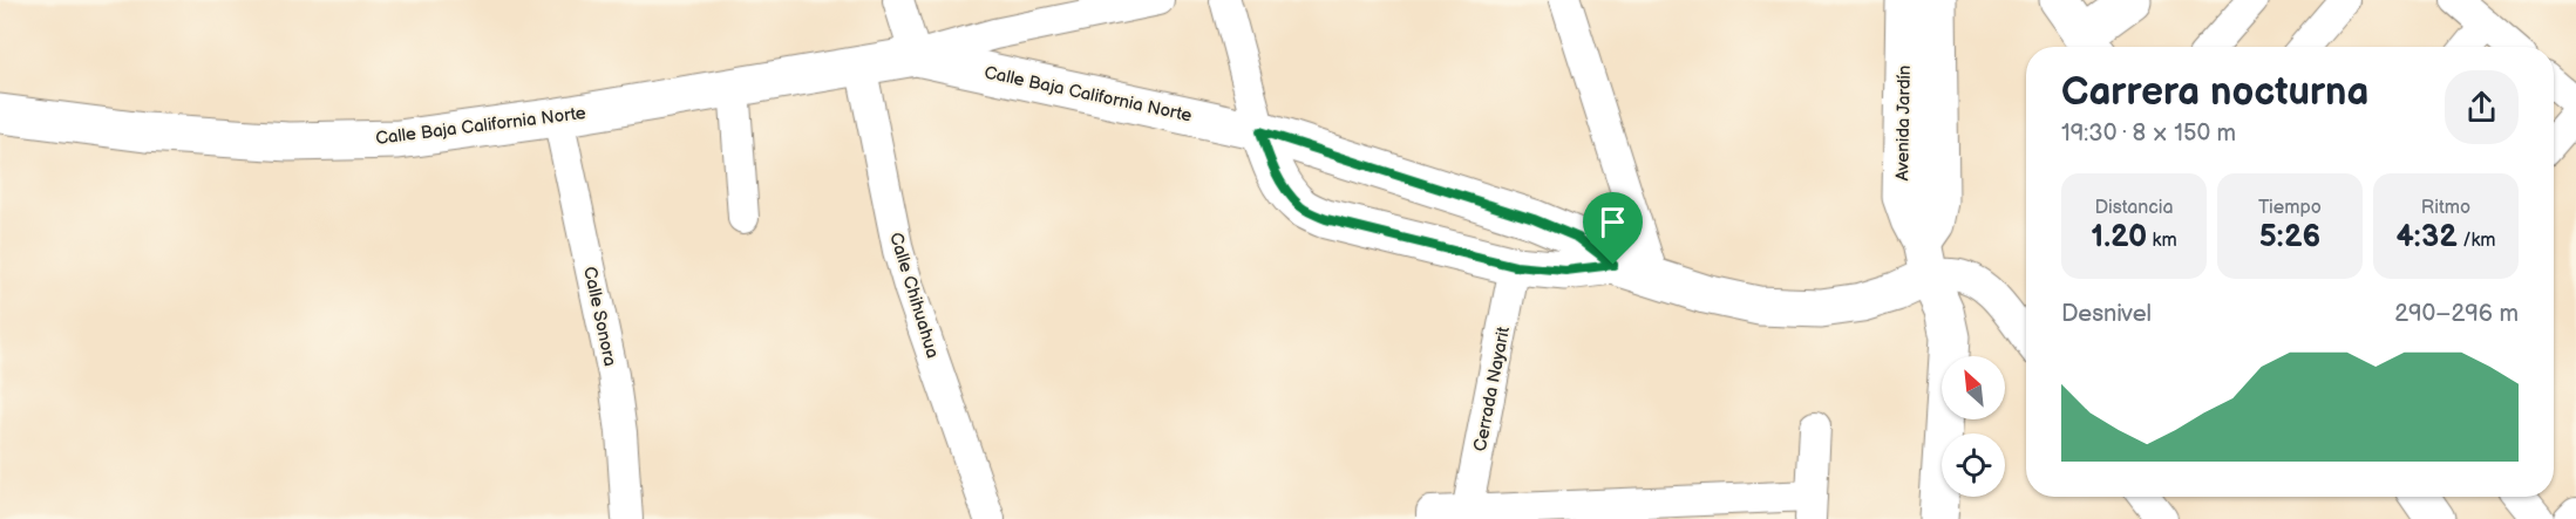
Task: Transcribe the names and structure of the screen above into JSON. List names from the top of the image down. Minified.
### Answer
{"streets":{"street":["Calle Baja California Norte","Avenida Jardín","Calle Chihuahua","Calle Sonora","Cerrada Nayarit"]},"crossings":[["Calle Baja California Norte","Avenida Jardín"],["Calle Baja California Norte","Calle Chihuahua"],["Calle Baja California Norte","Calle Sonora"],["Calle Baja California Norte","Cerrada Nayarit"]],"north":"top left","page":{"heading":["Carrera nocturna","19:30 · 8 × 150 m"],"stats":[["Distancia","1.20 km"],["Tiempo","5:26"],["Ritmo","4:32 /km"]],"chart":["Desnivel","290–296 m"]}}
